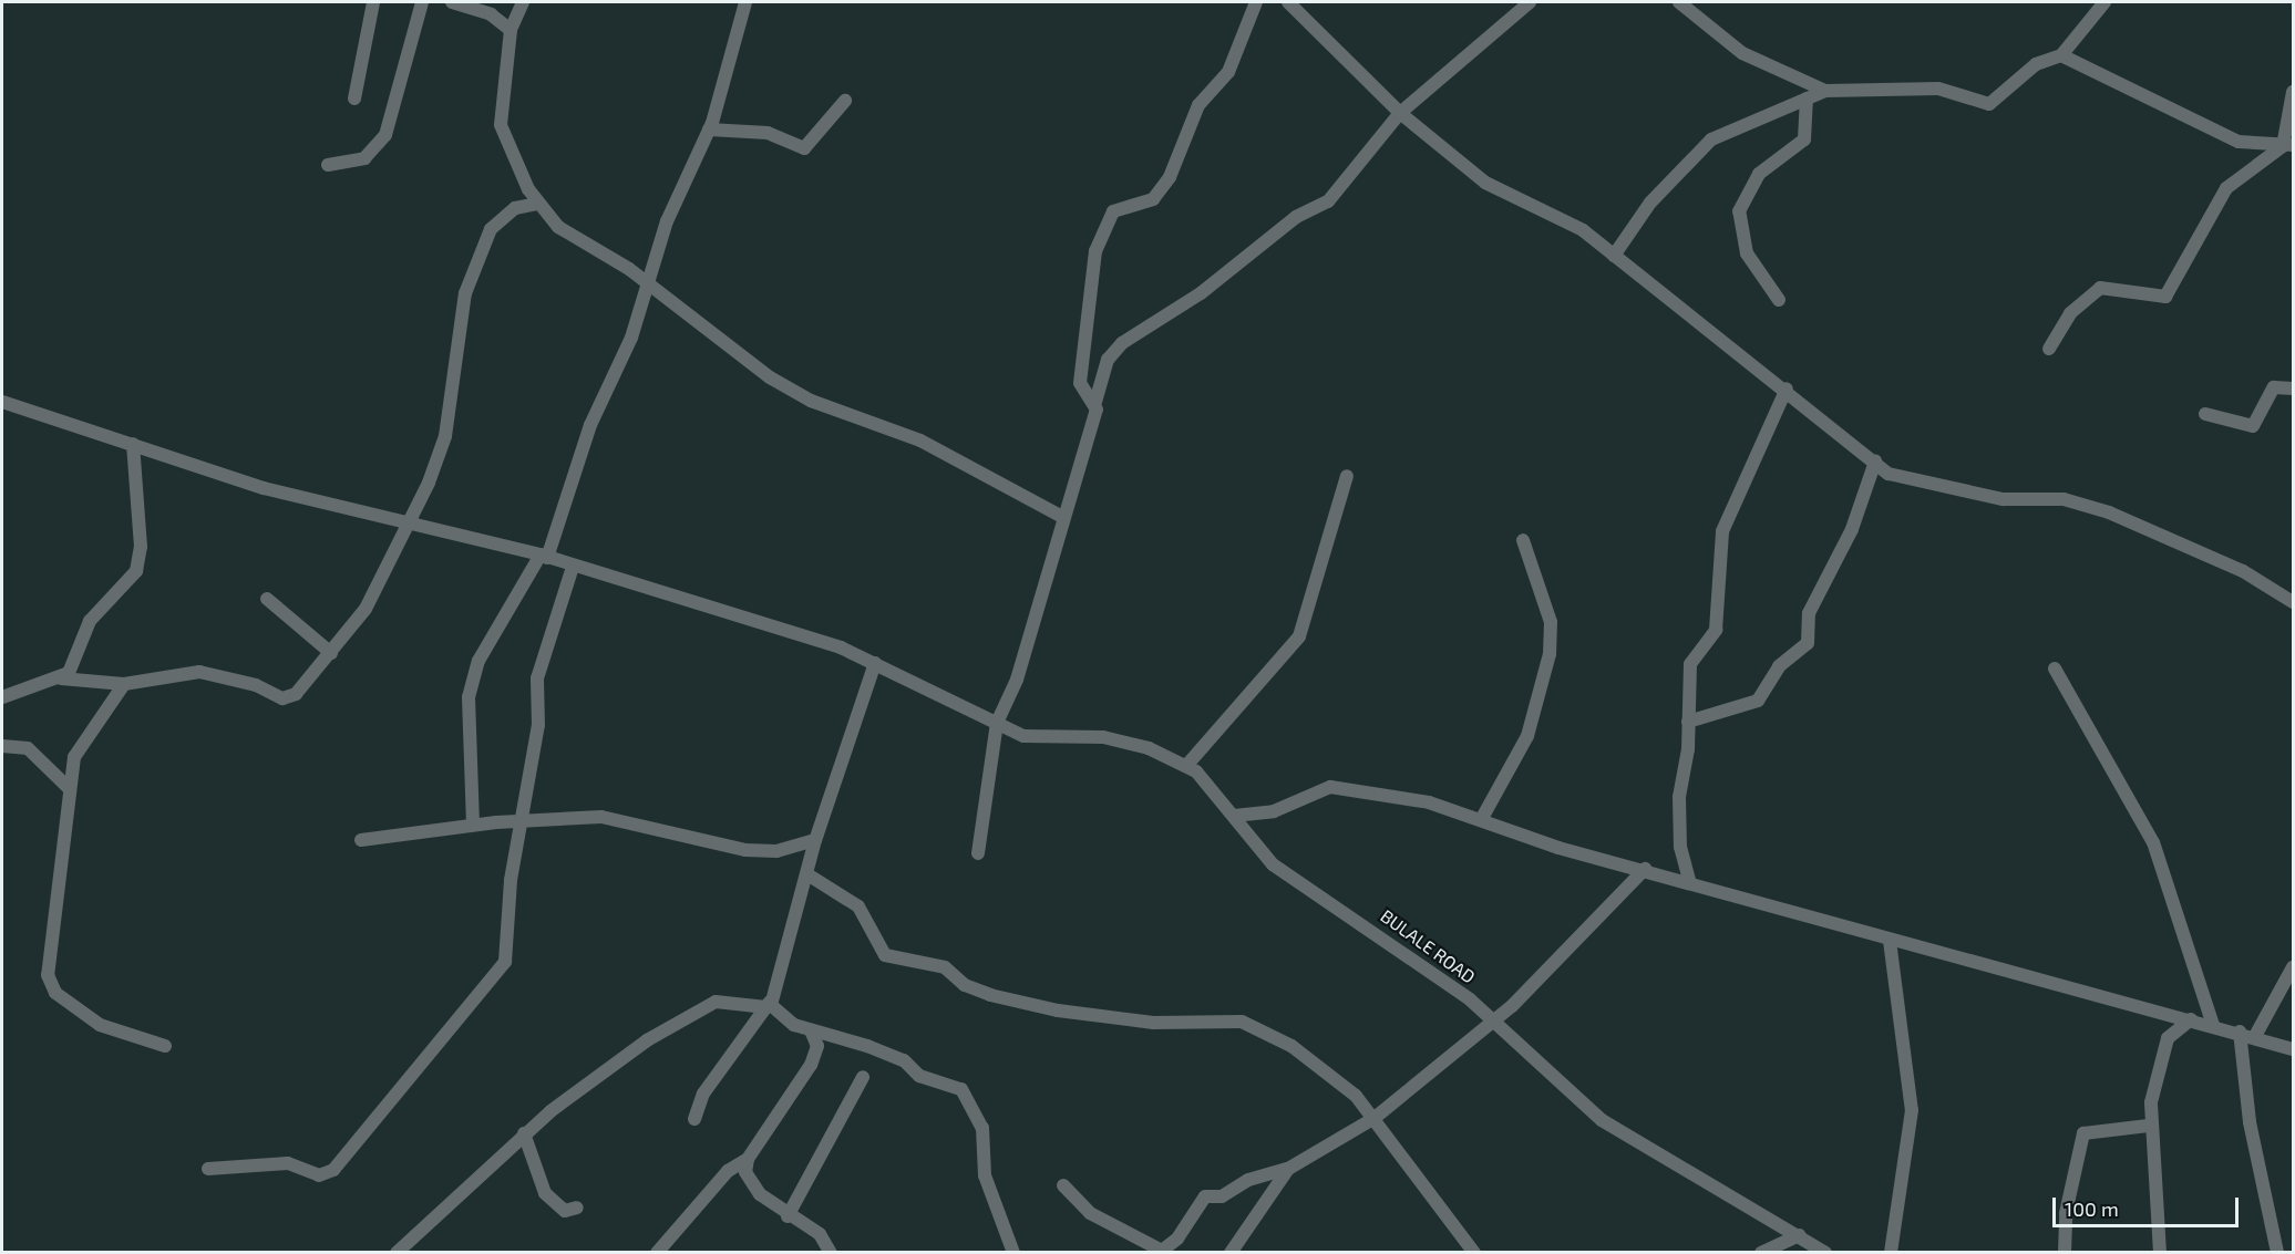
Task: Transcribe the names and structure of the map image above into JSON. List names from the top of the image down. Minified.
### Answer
{"streets":{"street":["BULALE ROAD"]},"scale_bar":"100 m"}
